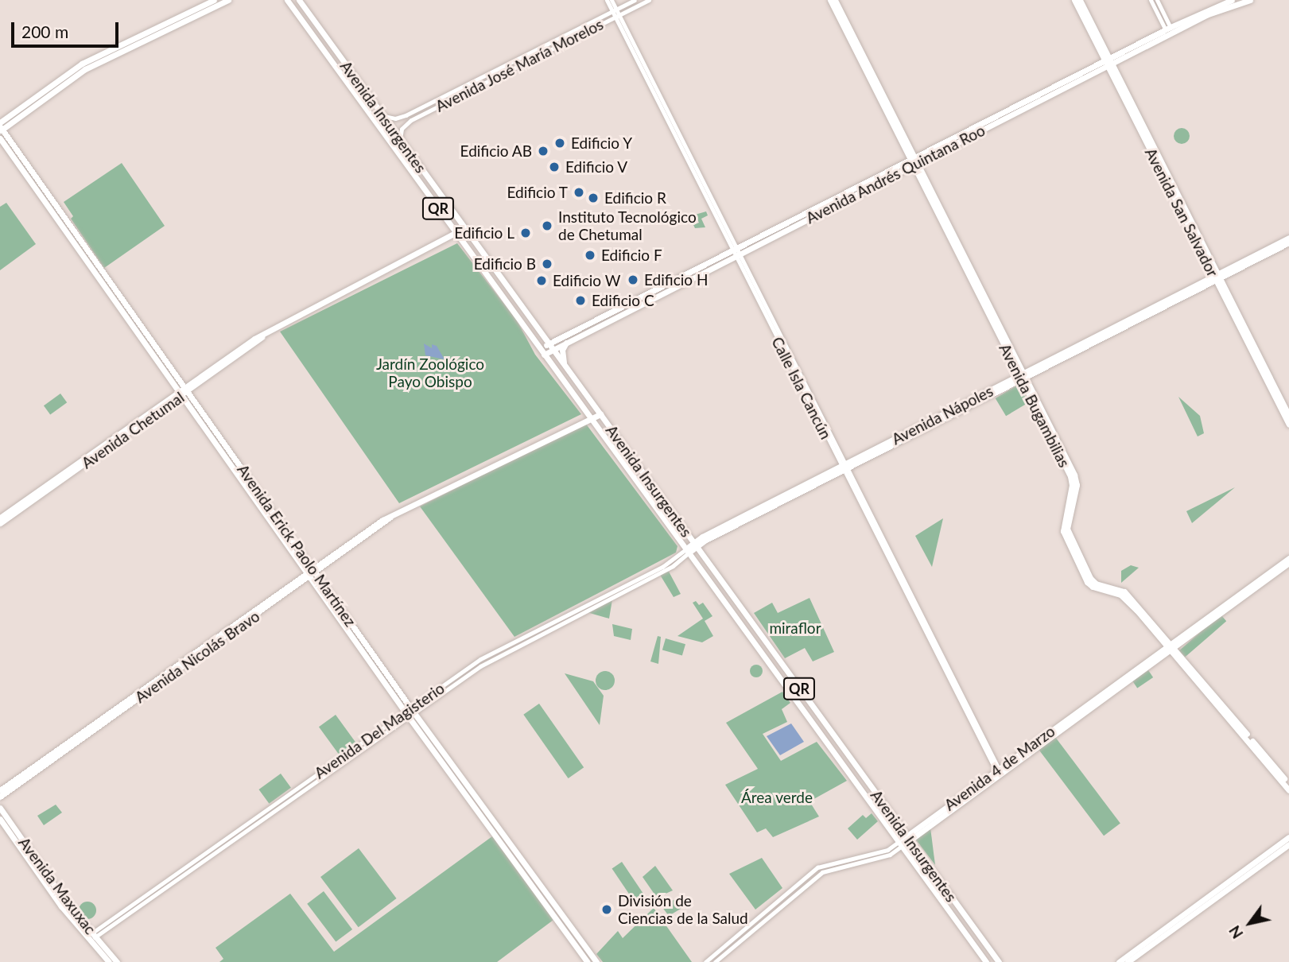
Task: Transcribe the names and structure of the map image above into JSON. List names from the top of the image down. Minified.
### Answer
{"streets":{"main road":["Avenida Insurgentes","Avenida Andrés Quintana Roo","QR","Avenida San Salvador","Avenida Bugambilias","Avenida Nápoles","Avenida Chetumal","Avenida Erick Paolo Martínez","Avenida Nicolás Bravo","Avenida 4 de Marzo","Avenida Maxuxac"],"street":["Avenida José María Morelos","Calle Isla Cancún","Avenida Del Magisterio"]},"crossings":[["Avenida José María Morelos","Avenida Insurgentes"],["Avenida José María Morelos","Calle Isla Cancún"],["Avenida Insurgentes","Avenida Andrés Quintana Roo"],["Avenida Insurgentes","Avenida Nápoles"],["Avenida Insurgentes","Avenida Chetumal"],["Avenida Insurgentes","Avenida Nicolás Bravo"],["Avenida Insurgentes","Avenida Del Magisterio"],["Avenida Insurgentes","Avenida 4 de Marzo"],["Avenida Andrés Quintana Roo","Avenida San Salvador"],["Avenida Andrés Quintana Roo","Calle Isla Cancún"],["Avenida Andrés Quintana Roo","Avenida Bugambilias"],["Avenida San Salvador","Avenida Nápoles"],["Calle Isla Cancún","Avenida Nápoles"],["Calle Isla Cancún","Avenida 4 de Marzo"],["Avenida Bugambilias","Avenida Nápoles"],["Avenida Bugambilias","Avenida 4 de Marzo"],["Avenida Nápoles","Avenida Del Magisterio"],["Avenida Chetumal","Avenida Erick Paolo Martínez"],["Avenida Erick Paolo Martínez","Avenida Nicolás Bravo"],["Avenida Erick Paolo Martínez","Avenida Del Magisterio"],["Avenida Del Magisterio","Avenida Maxuxac"]],"parks":["Jardín Zoológico Payo Obispo","miraflor","Área verde"],"places":["Edificio Y","Edificio AB","Edificio V","Edificio T","Edificio R","Instituto Tecnológico de Chetumal","Edificio L","Edificio F","Edificio B","Edificio H","Edificio W","Edificio C","División de Ciencias de la Salud"],"scale_bar":"200 m","north":"bottom left"}
